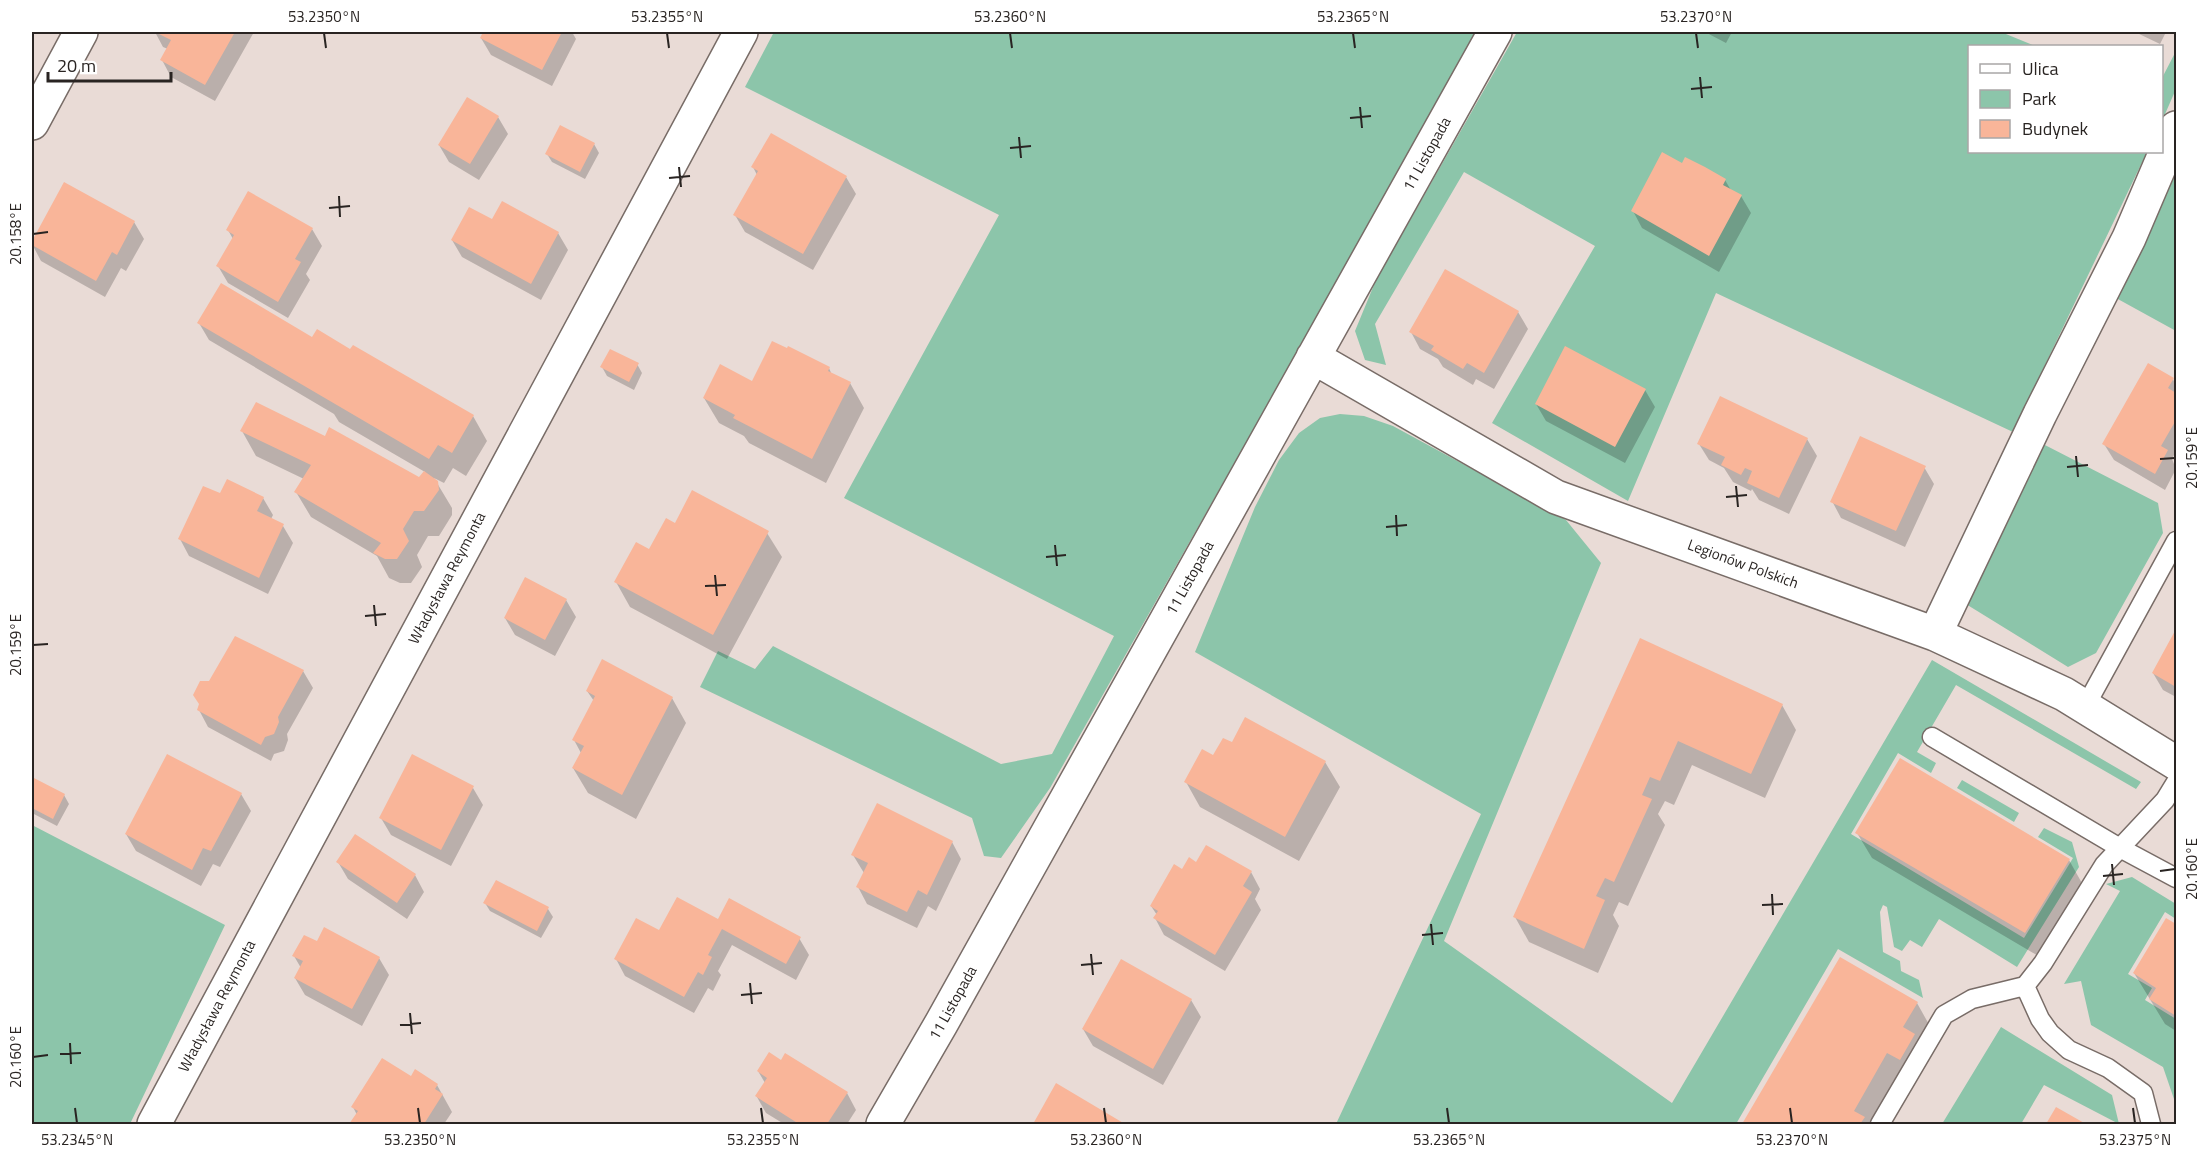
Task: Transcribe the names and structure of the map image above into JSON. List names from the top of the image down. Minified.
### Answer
{"streets":{"street":["11 Listopada","Legionów Polskich","Władysława Reymonta"]},"crossings":[["11 Listopada","Legionów Polskich"]],"legend":["Ulica","Park","Budynek"],"scale_bar":"20 m","coordinates":["53.2350°N","53.2355°N","53.2360°N","53.2365°N","53.2370°N","20.158°E","20.159°E","20.160°E","53.2345°N","53.2375°N"]}
